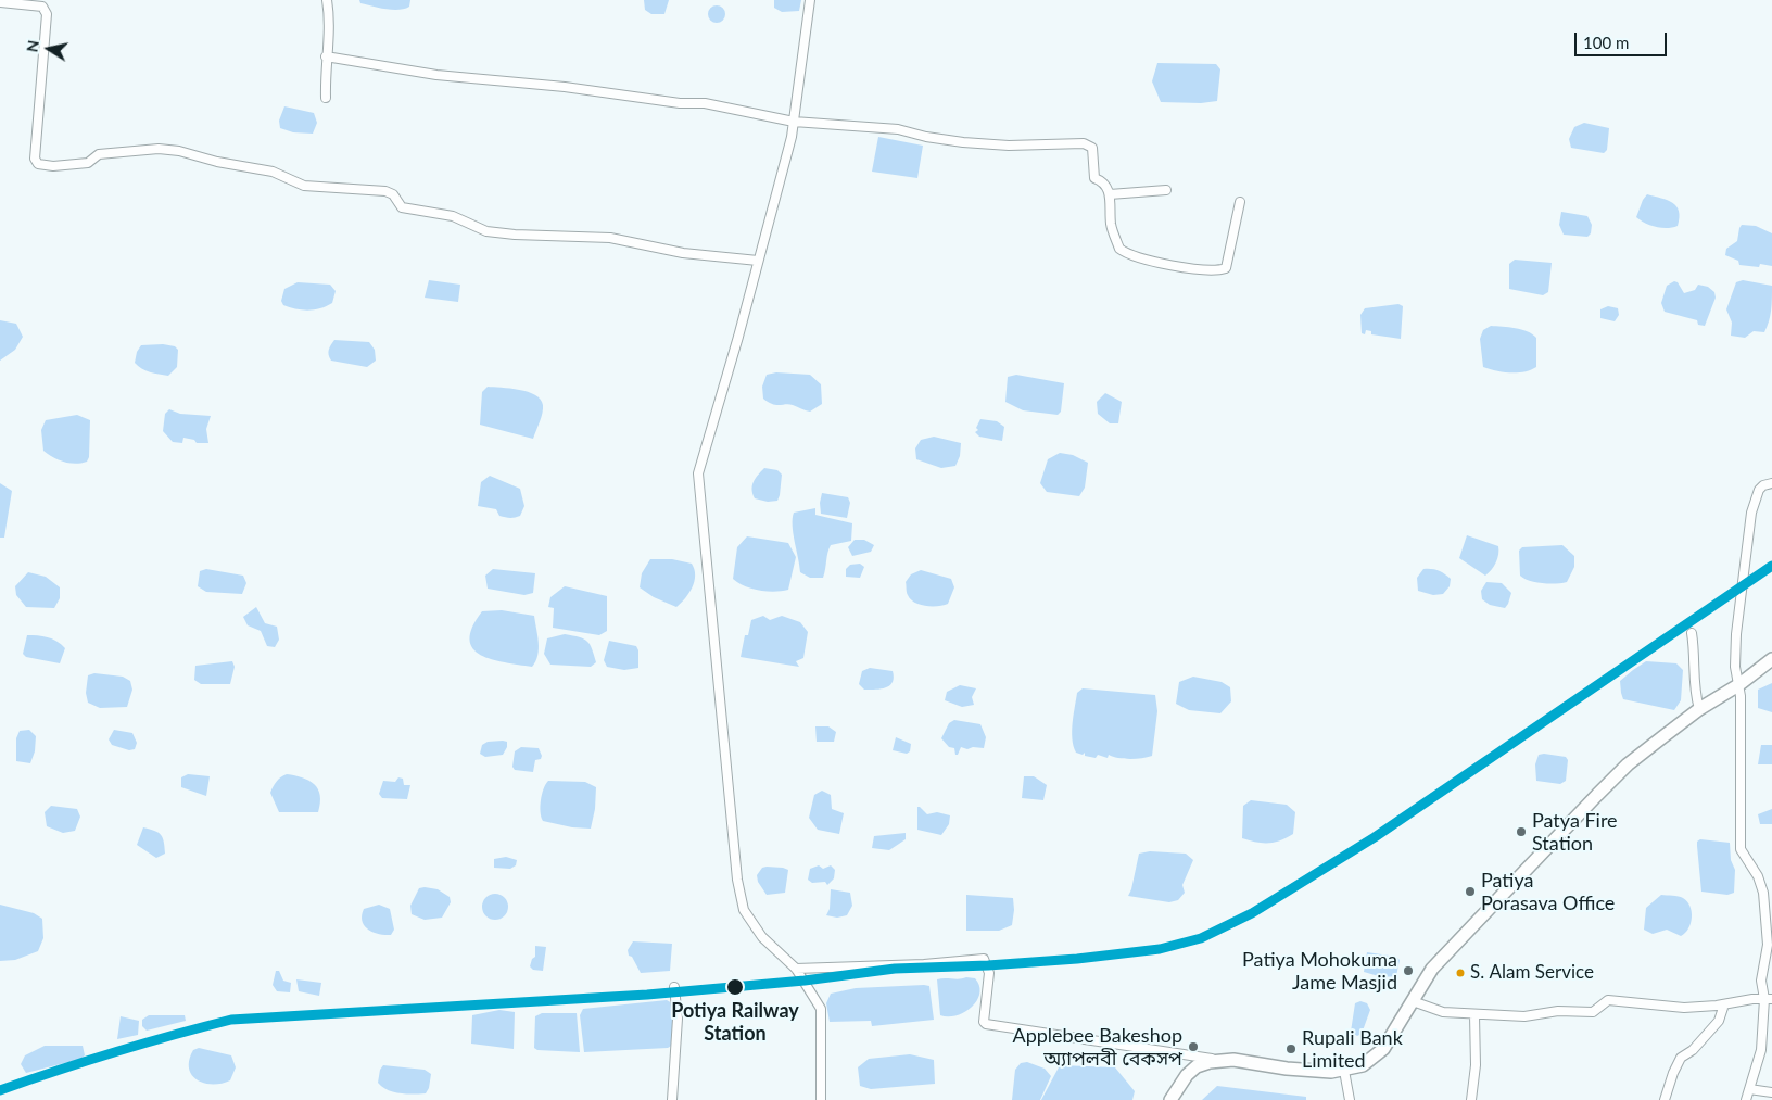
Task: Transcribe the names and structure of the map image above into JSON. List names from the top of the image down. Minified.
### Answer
{"places":["Patya Fire Station","Patiya Porasava Office","Patiya Mohokuma Jame Masjid","S. Alam Service","Potiya Railway Station","Applebee Bakeshop অ্যাপলবী বেকসপ","Rupali Bank Limited"],"scale_bar":"100 m","north":"left"}
